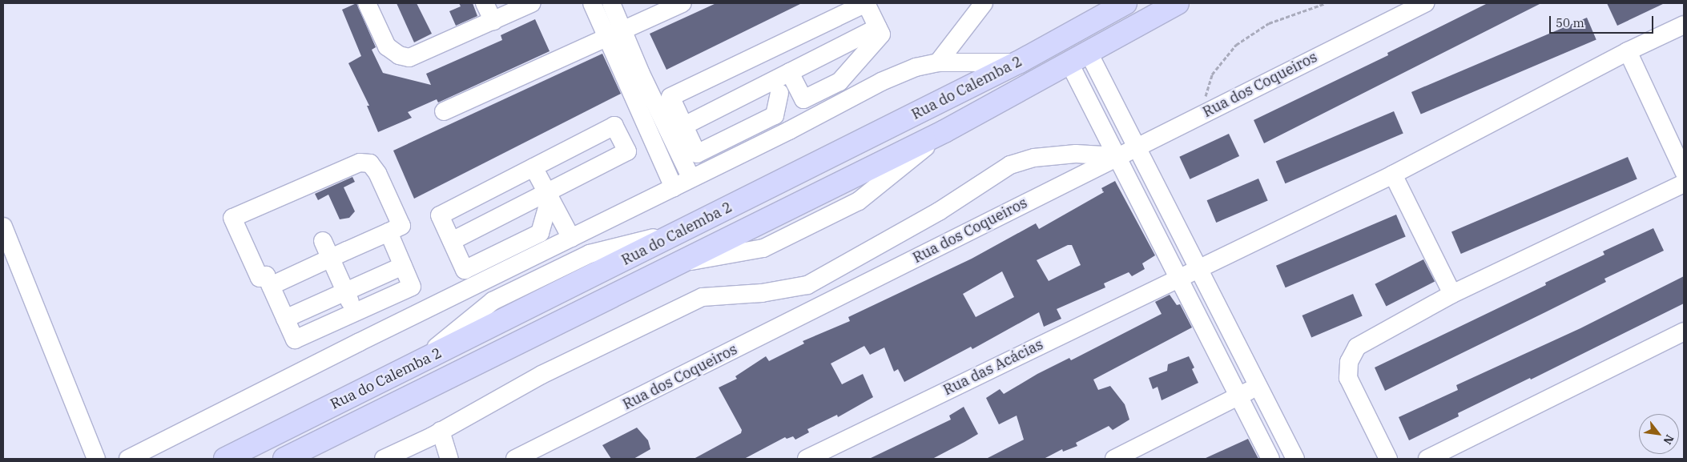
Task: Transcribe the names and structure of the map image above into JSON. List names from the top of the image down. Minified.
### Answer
{"streets":{"main road":["Rua do Calemba 2"],"street":["Rua dos Coqueiros","Rua das Acácias"]},"scale_bar":"50 m","north":"bottom right"}
